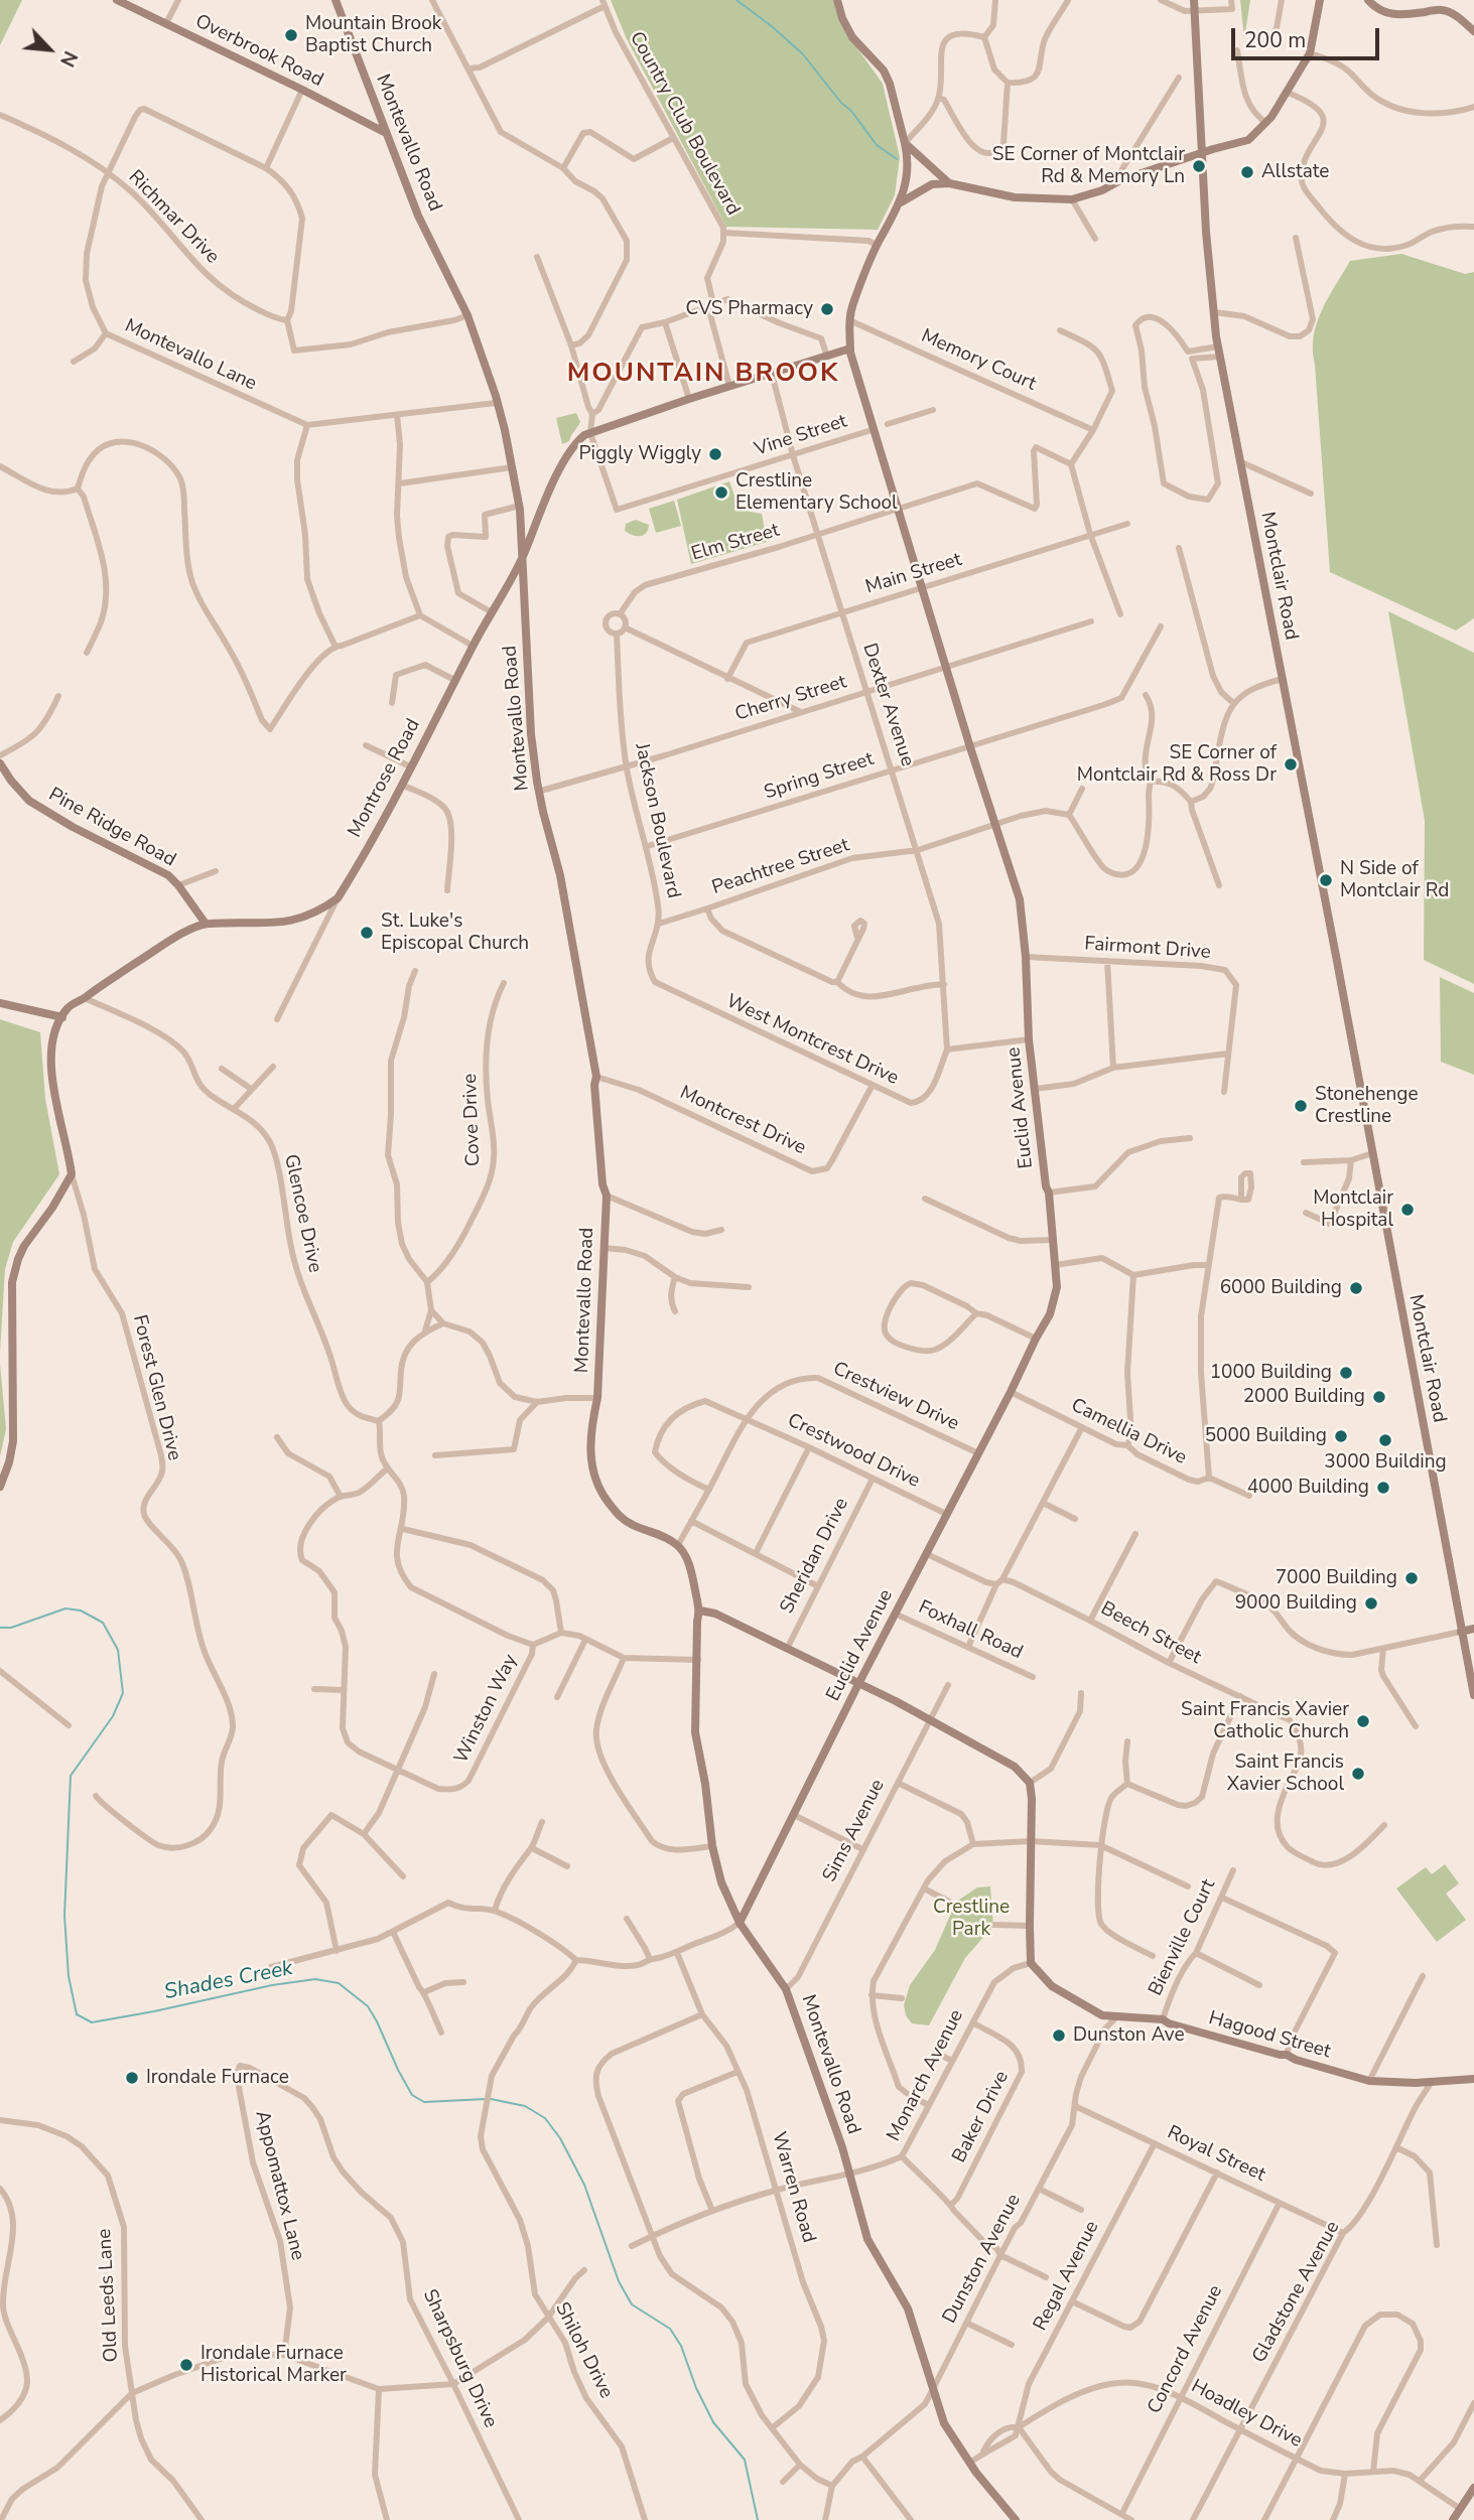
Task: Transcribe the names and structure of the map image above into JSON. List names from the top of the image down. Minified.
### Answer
{"streets":{"main road":["Overbrook Road","Montevallo Road","Montclair Road","Montrose Road","Pine Ridge Road","Euclid Avenue","Hagood Street"],"street":["Country Club Boulevard","Richmar Drive","Montevallo Lane","Memory Court","Vine Street","Elm Street","Main Street","Cherry Street","Dexter Avenue","Spring Street","Jackson Boulevard","Peachtree Street","Fairmont Drive","West Montcrest Drive","Cove Drive","Montcrest Drive","Glencoe Drive","Forest Glen Drive","Crestview Drive","Camellia Drive","Crestwood Drive","Sheridan Drive","Foxhall Road","Beech Street","Winston Way","Sims Avenue","Bienville Court","Monarch Avenue","Baker Drive","Royal Street","Appomattox Lane","Warren Road","Dunston Avenue","Regal Avenue","Gladstone Avenue","Old Leeds Lane","Concord Avenue","Shiloh Drive","Sharpsburg Drive","Hoadley Drive"]},"crossings":[["Overbrook Road","Montevallo Road"],["Montevallo Road","Cherry Street"],["Montevallo Road","Montrose Road"],["Montevallo Road","Euclid Avenue"],["Montevallo Road","Montcrest Drive"],["Montevallo Road","Crestview Drive"],["Montevallo Road","Sims Avenue"],["Montevallo Road","Monarch Avenue"],["Montevallo Road","Dunston Avenue"],["Montevallo Road","Hoadley Drive"],["Richmar Drive","Montevallo Lane"],["Memory Court","Euclid Avenue"],["Vine Street","Dexter Avenue"],["Vine Street","Montrose Road"],["Vine Street","Euclid Avenue"],["Elm Street","Dexter Avenue"],["Elm Street","Jackson Boulevard"],["Elm Street","Euclid Avenue"],["Main Street","Dexter Avenue"],["Main Street","Euclid Avenue"],["Cherry Street","Dexter Avenue"],["Cherry Street","Jackson Boulevard"],["Cherry Street","Euclid Avenue"],["Dexter Avenue","Spring Street"],["Dexter Avenue","Peachtree Street"],["Dexter Avenue","West Montcrest Drive"],["Spring Street","Jackson Boulevard"],["Spring Street","Euclid Avenue"],["Jackson Boulevard","Peachtree Street"],["Jackson Boulevard","West Montcrest Drive"],["Peachtree Street","Euclid Avenue"],["Fairmont Drive","Euclid Avenue"],["West Montcrest Drive","Montcrest Drive"],["Euclid Avenue","Crestview Drive"],["Euclid Avenue","Camellia Drive"],["Euclid Avenue","Crestwood Drive"],["Euclid Avenue","Foxhall Road"],["Euclid Avenue","Beech Street"],["Crestview Drive","Crestwood Drive"],["Crestwood Drive","Sheridan Drive"],["Bienville Court","Hagood Street"],["Hagood Street","Monarch Avenue"],["Hagood Street","Dunston Avenue"],["Hagood Street","Gladstone Avenue"],["Monarch Avenue","Baker Drive"],["Monarch Avenue","Warren Road"],["Royal Street","Dunston Avenue"],["Royal Street","Regal Avenue"],["Royal Street","Gladstone Avenue"],["Royal Street","Concord Avenue"],["Appomattox Lane","Sharpsburg Drive"],["Regal Avenue","Hoadley Drive"],["Gladstone Avenue","Hoadley Drive"],["Concord Avenue","Hoadley Drive"]],"districts":["MOUNTAIN BROOK"],"water":["Shades Creek"],"parks":["Crestline Park"],"places":["Mountain Brook Baptist Church","SE Corner of Montclair Rd & Memory Ln","Allstate","CVS Pharmacy","Piggly Wiggly","Crestline Elementary School","SE Corner of Montclair Rd & Ross Dr","N Side of Montclair Rd","St. Luke's Episcopal Church","Stonehenge Crestline","Montclair Hospital","6000 Building","1000 Building","2000 Building","5000 Building","3000 Building","4000 Building","7000 Building","9000 Building","Saint Francis Xavier Catholic Church","Saint Francis Xavier School","Dunston Ave","Irondale Furnace","Irondale Furnace Historical Marker"],"scale_bar":"200 m","north":"bottom right"}
